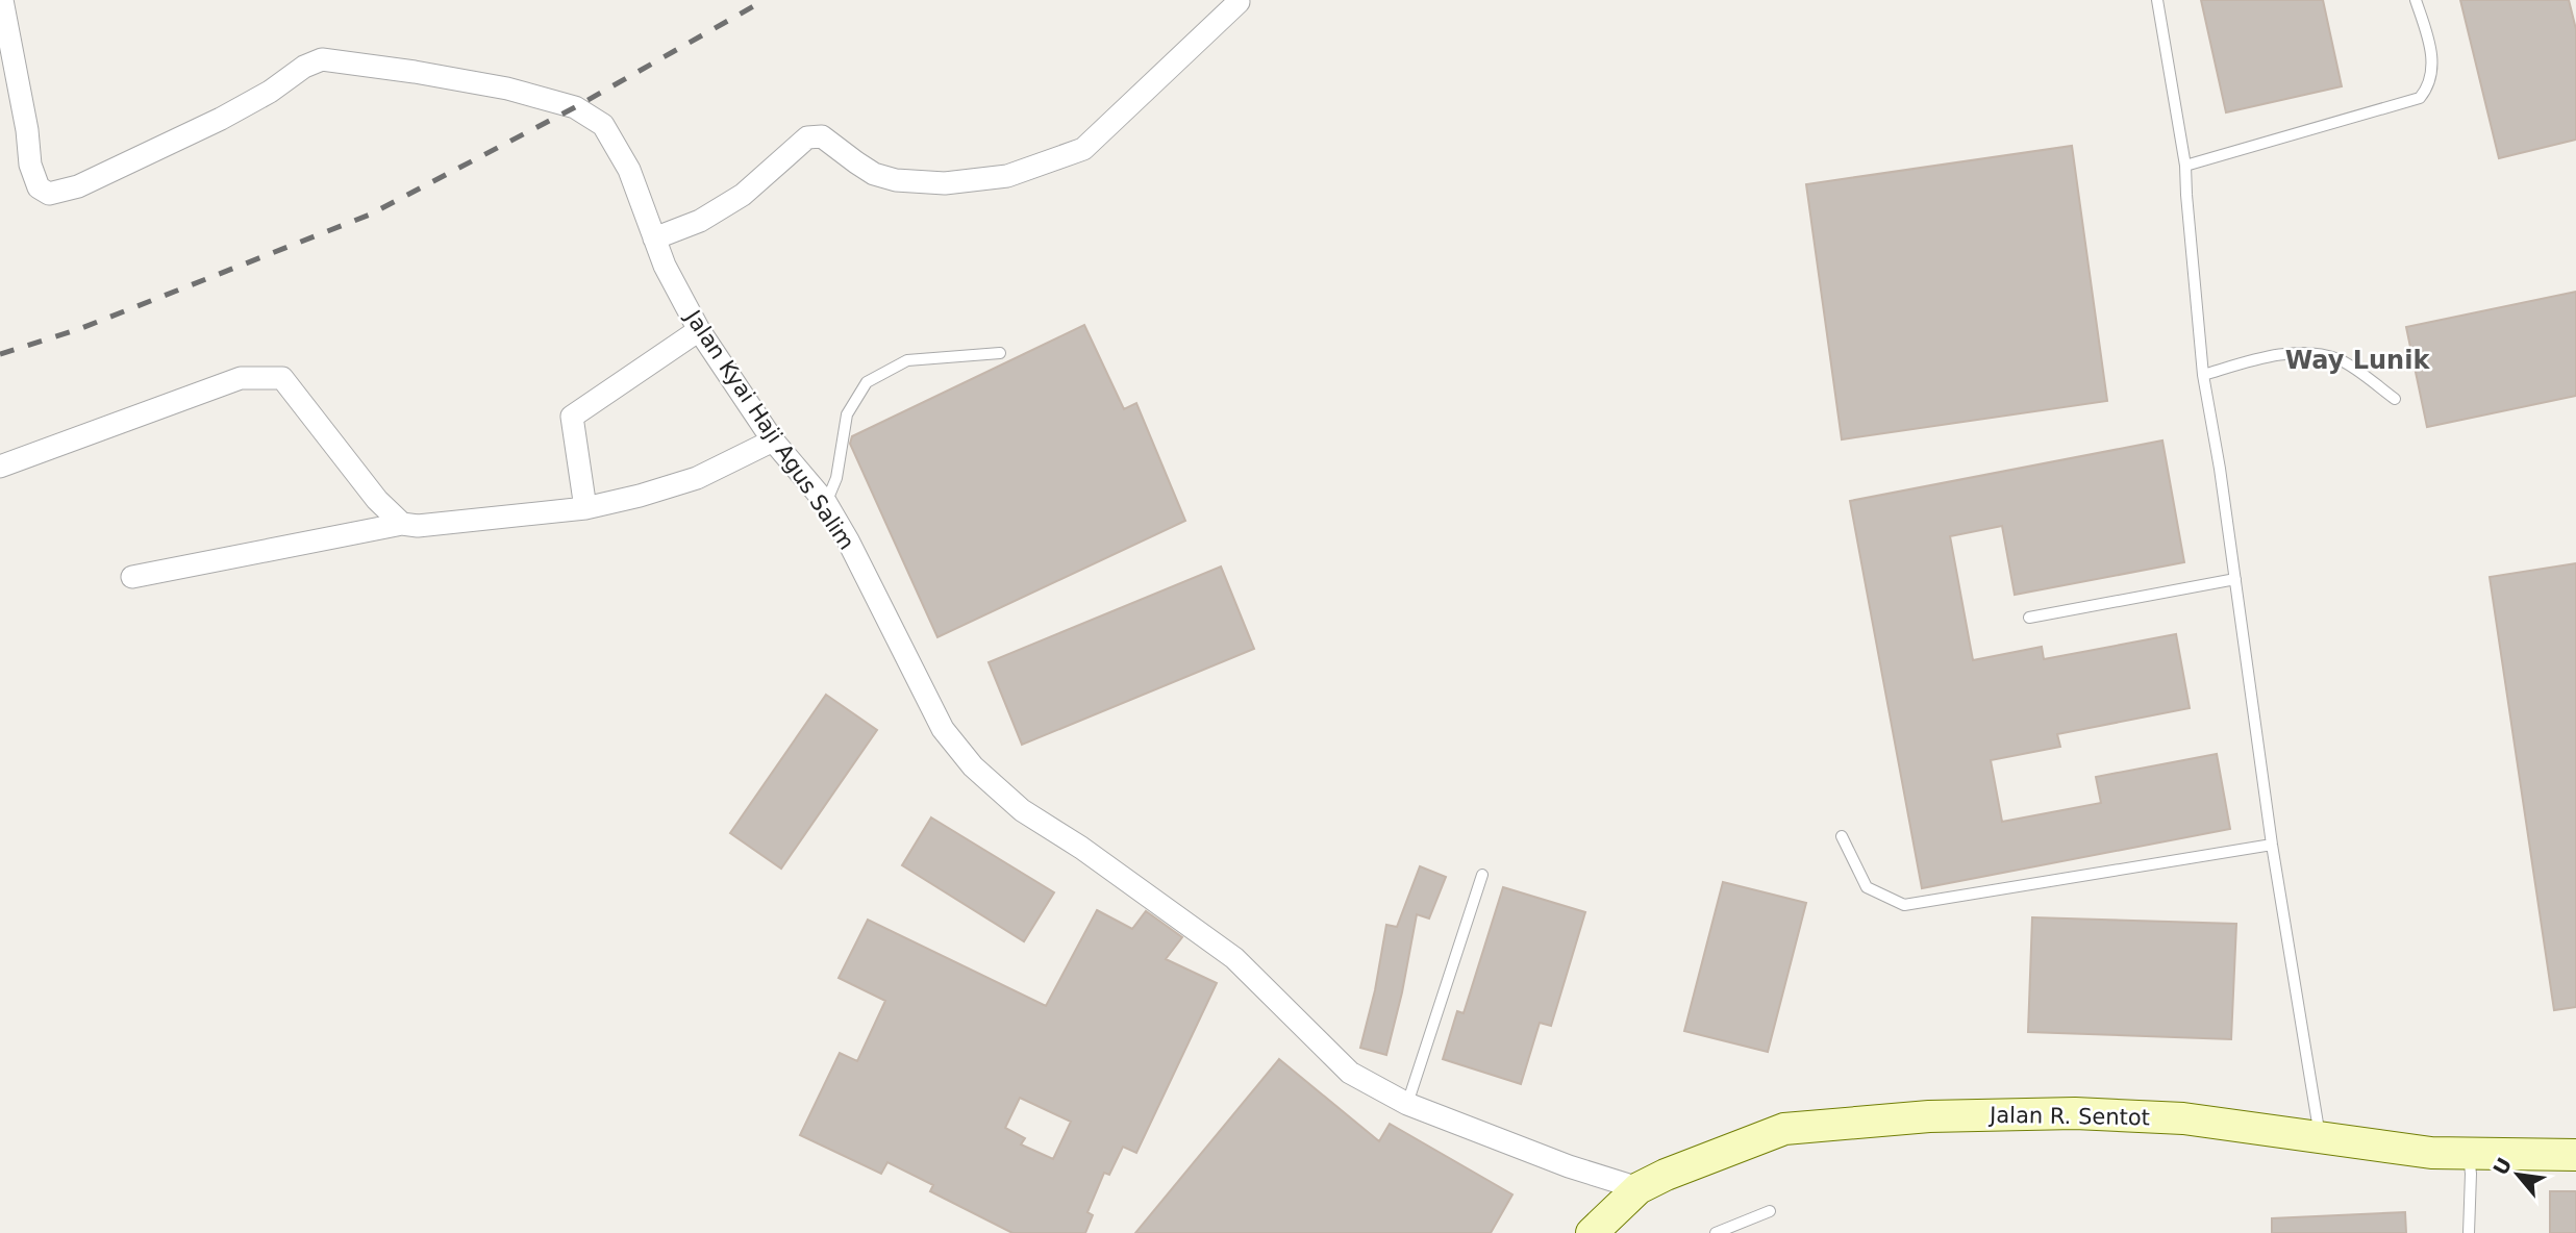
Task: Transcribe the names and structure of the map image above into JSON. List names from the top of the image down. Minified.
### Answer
{"streets":{"street":["Jalan Kyai Haji Agus Salim","Jalan R. Sentot"]},"crossings":[["Jalan Kyai Haji Agus Salim","Jalan R. Sentot"]],"districts":["Way Lunik"],"north":"top left"}
